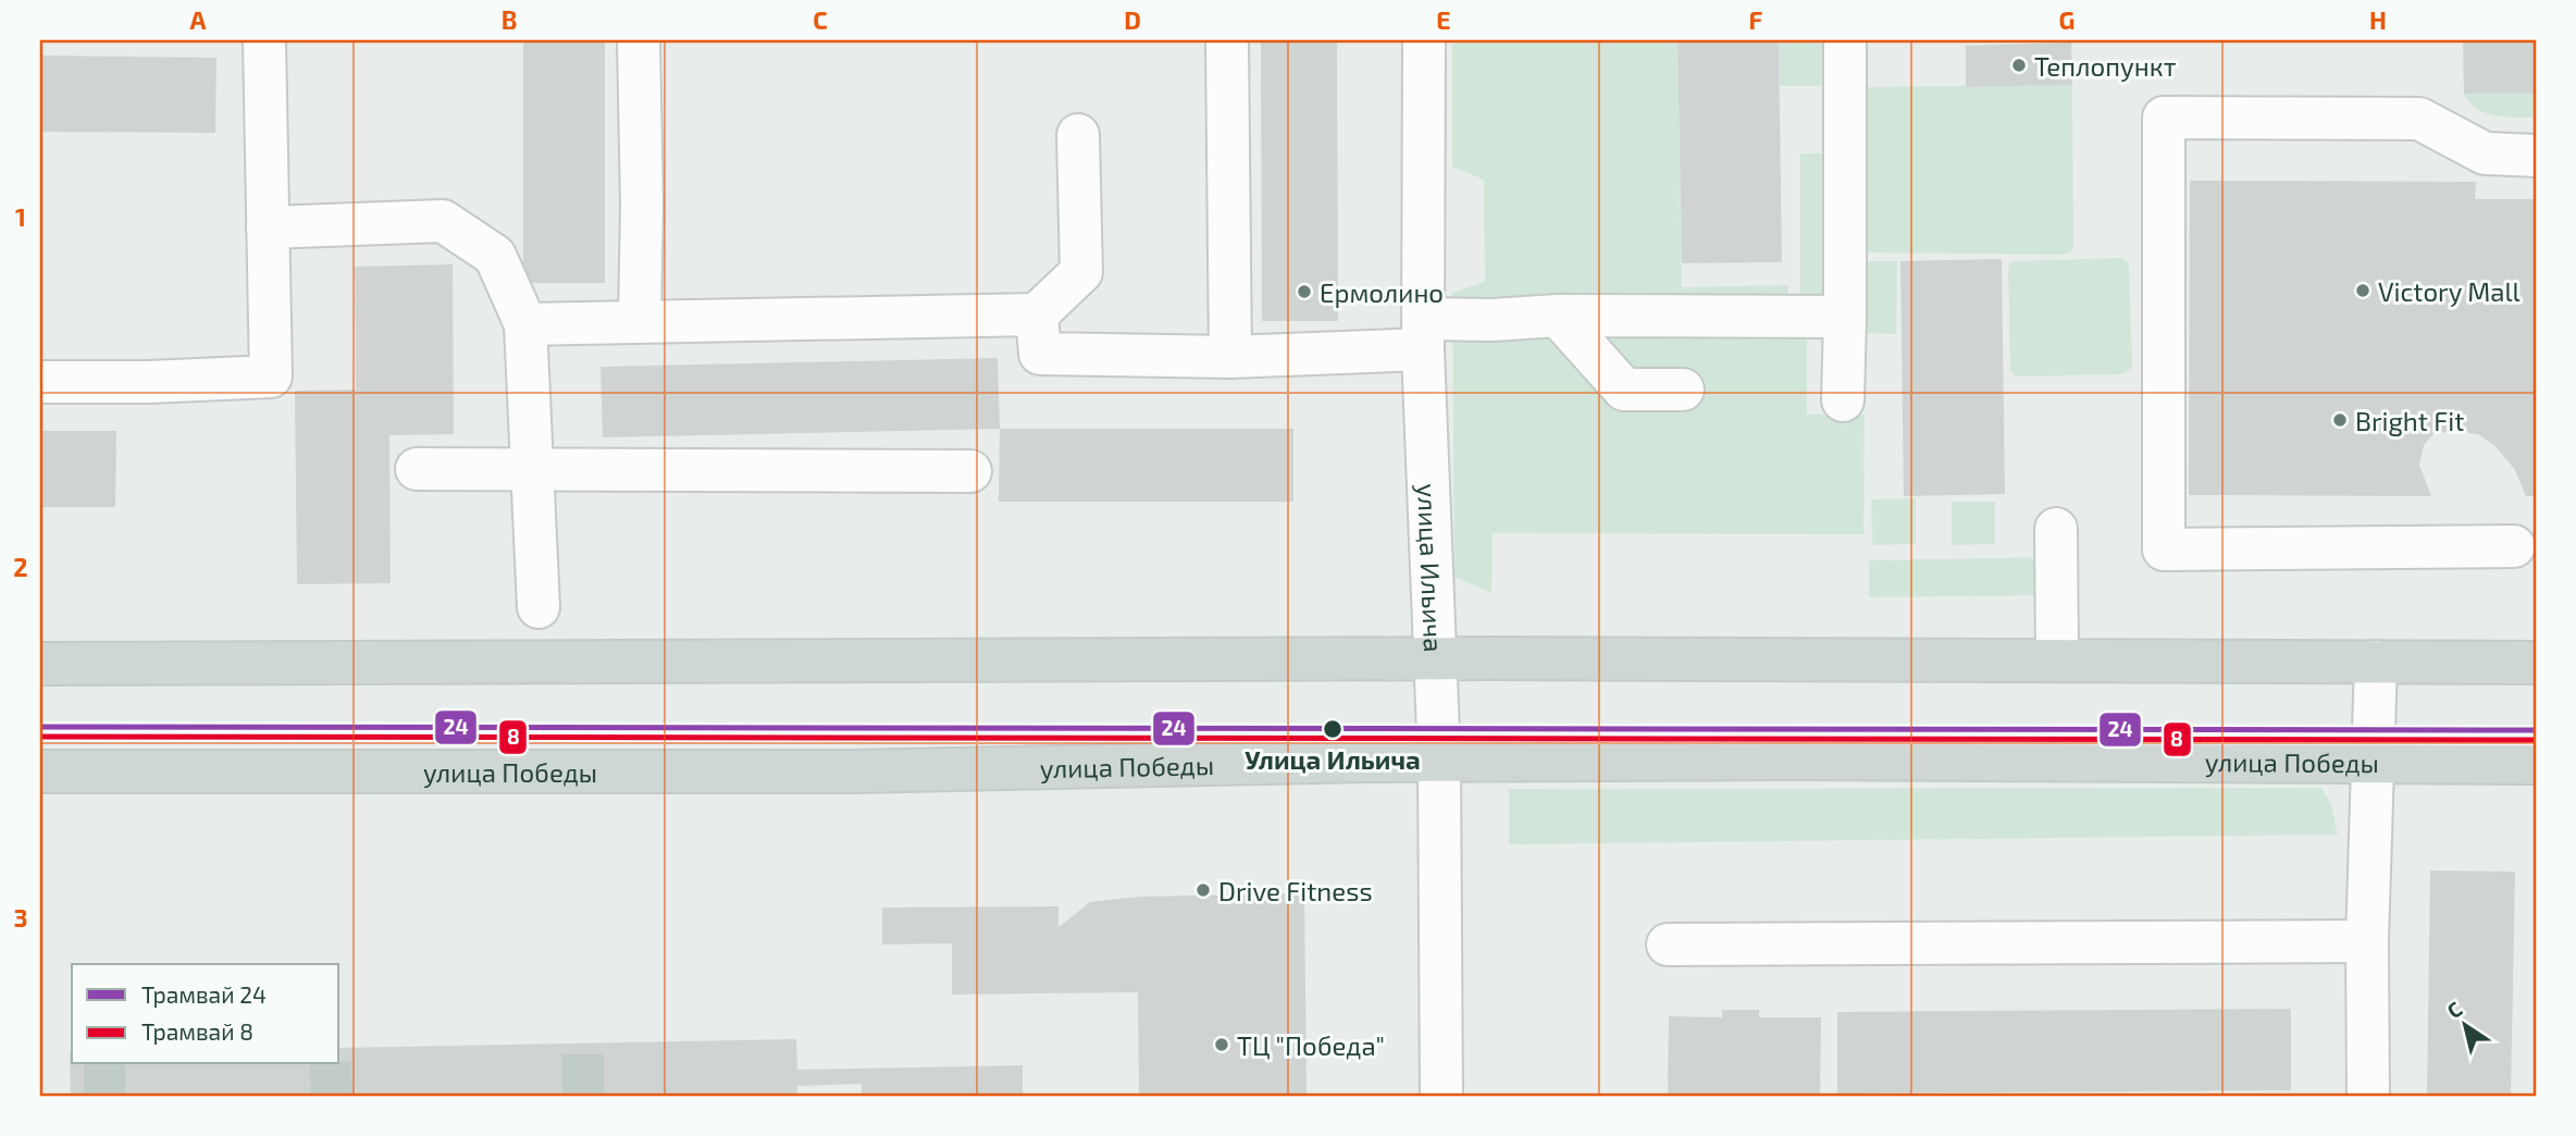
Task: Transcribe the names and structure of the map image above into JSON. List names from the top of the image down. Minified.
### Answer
{"streets":{"main road":["улица Победы"],"street":["улица Ильича"]},"crossings":[["улица Ильича","улица Победы"]],"places":["Теплопункт","Victory Mall","Ермолино","Bright Fit","Улица Ильича","Drive Fitness","ТЦ \"Победа\""],"lines":["tram line 24","tram line 8"],"legend":["Трамвай 24","Трамвай 8"],"north":"top left","grid":{"columns":["A","B","C","D","E","F","G","H"],"rows":["1","2","3"]}}
